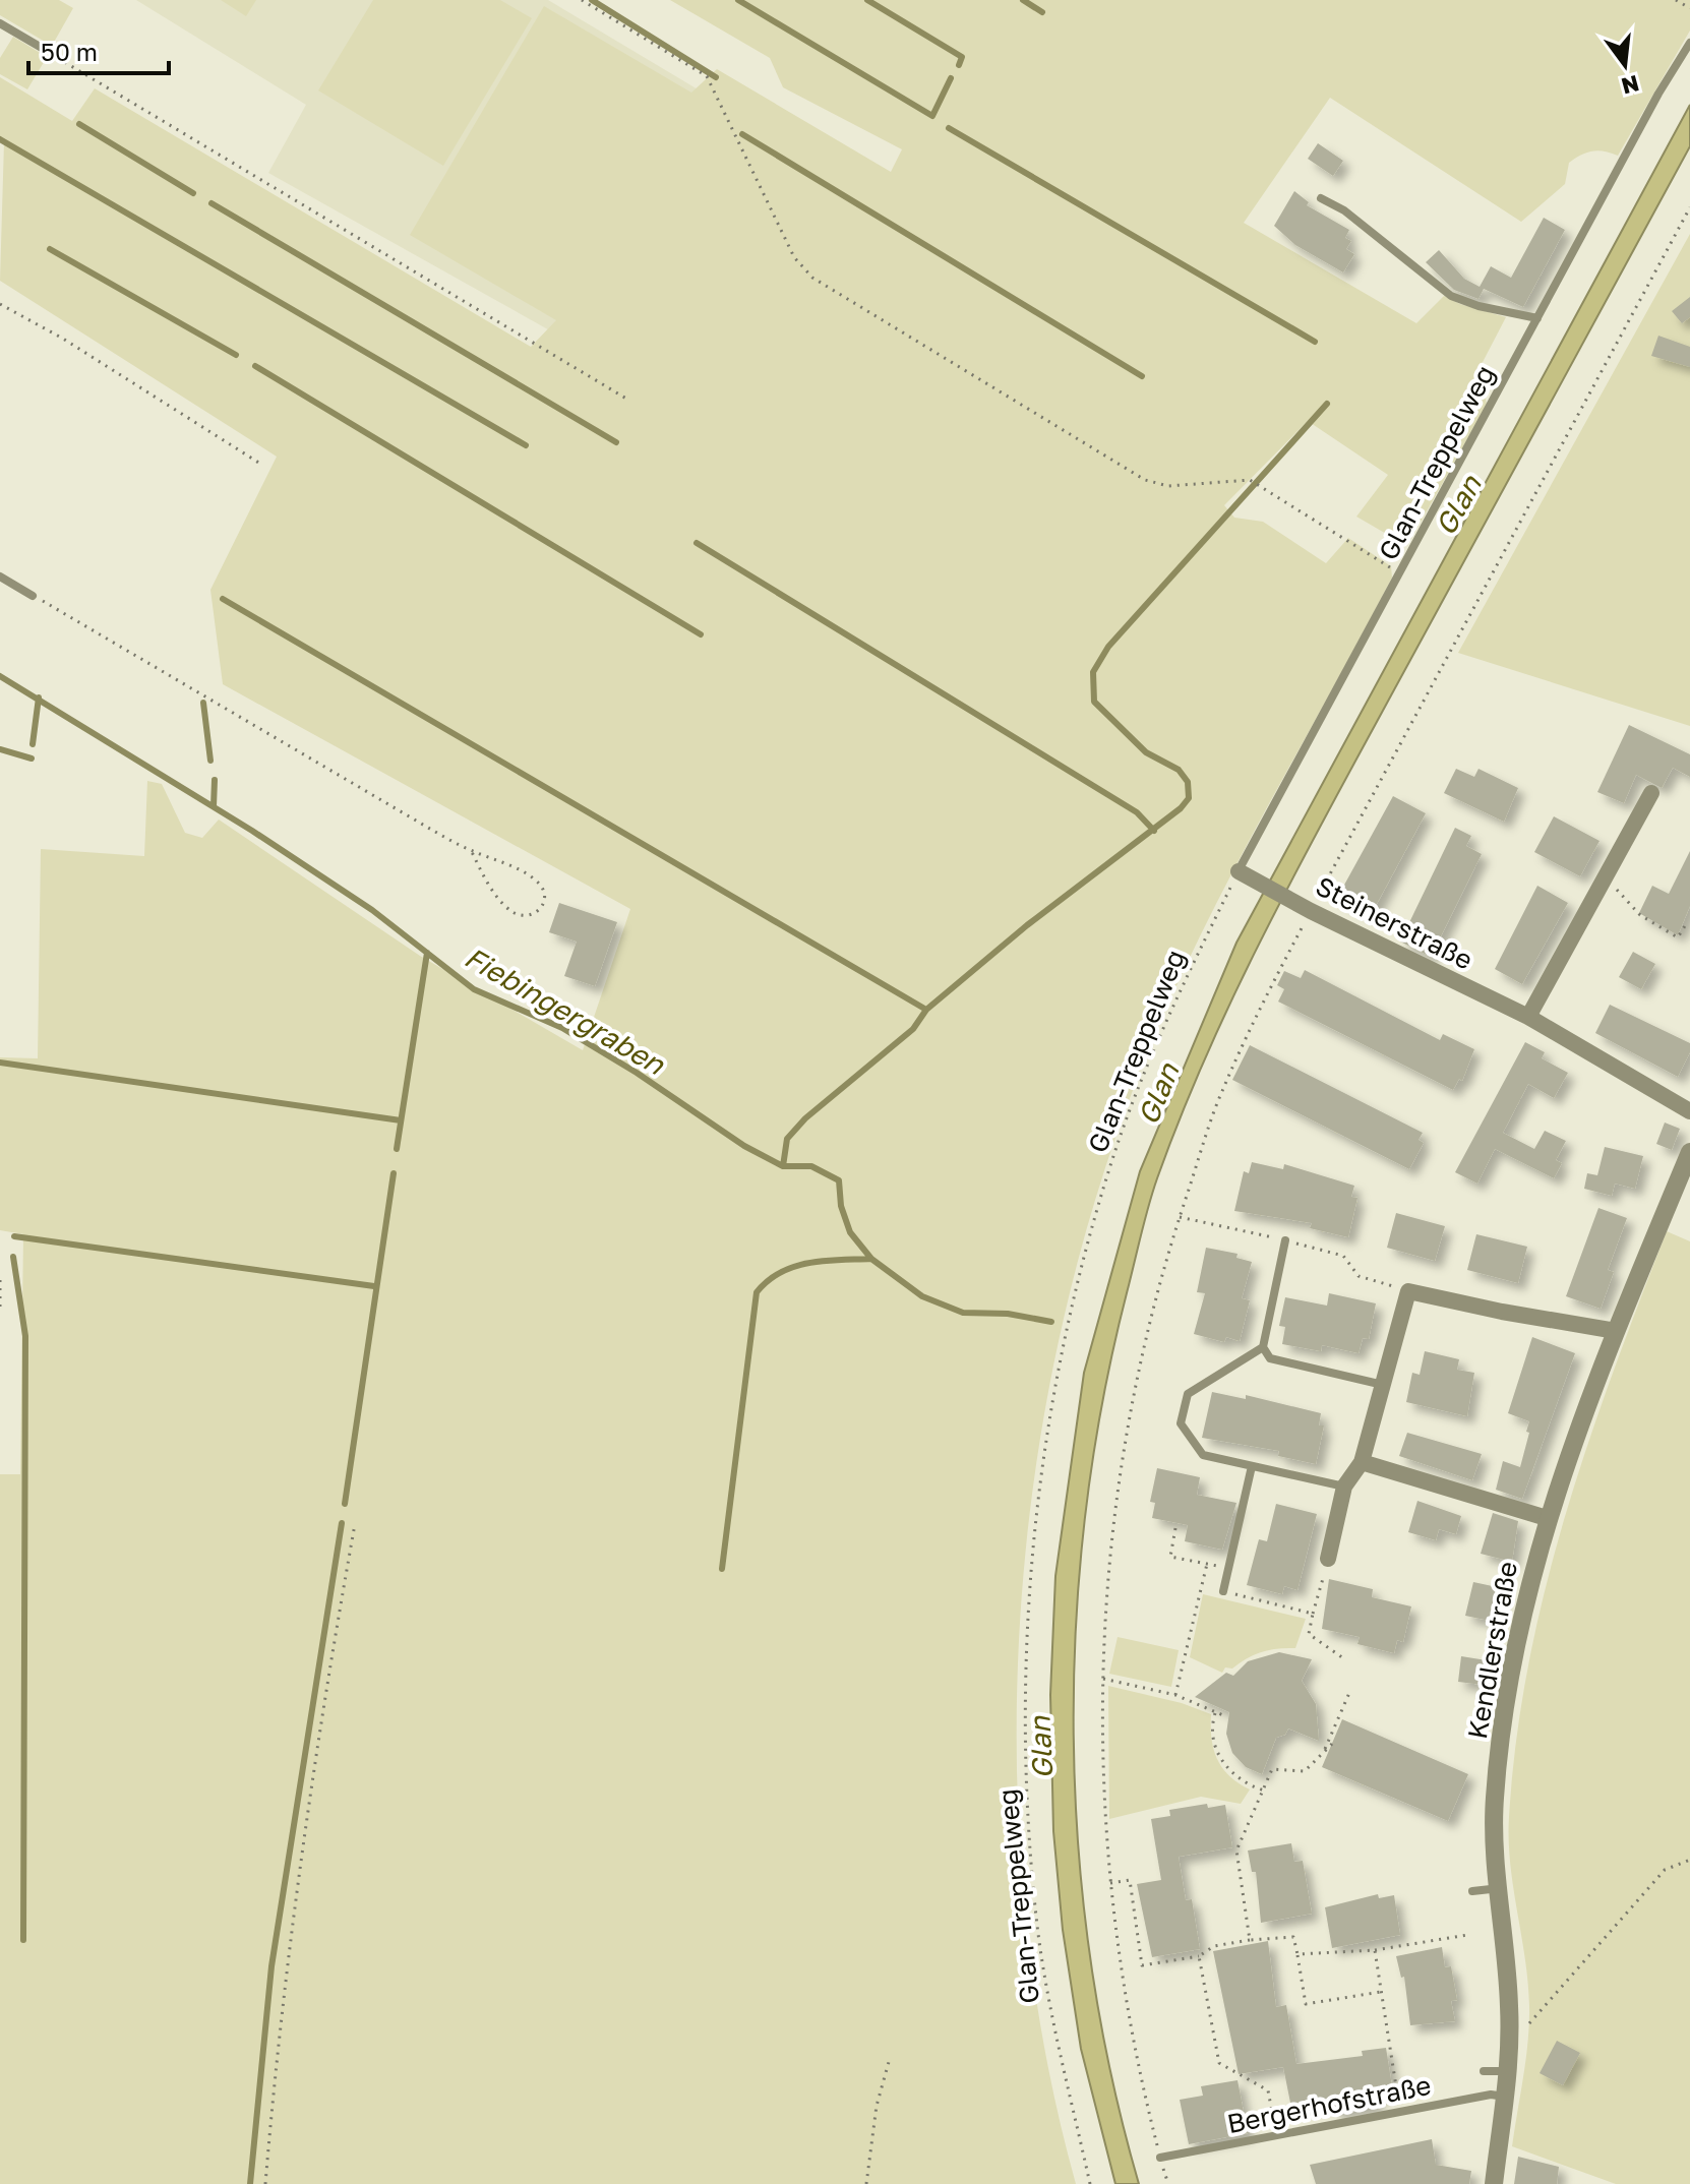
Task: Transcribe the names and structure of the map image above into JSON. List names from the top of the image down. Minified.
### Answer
{"streets":{"street":["Steinerstraße","Kendlerstraße"],"lane":["Glan-Treppelweg","Bergerhofstraße"]},"crossings":[["Glan-Treppelweg","Steinerstraße"],["Kendlerstraße","Bergerhofstraße"]],"water":["Glan","Fiebingergraben"],"scale_bar":"50 m","north":"bottom"}
